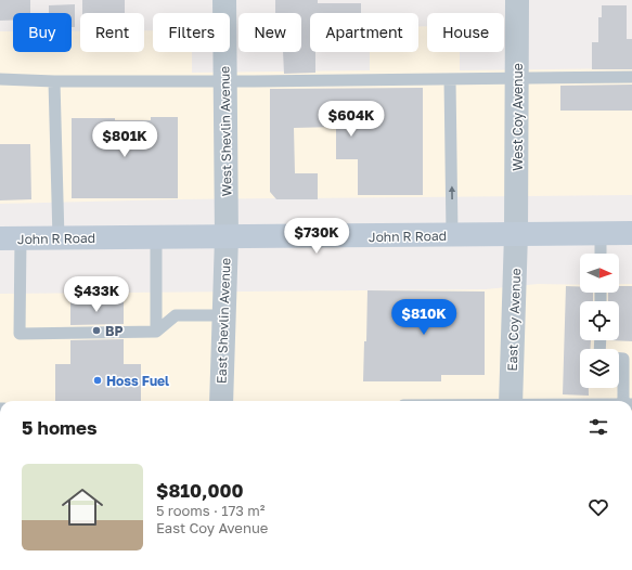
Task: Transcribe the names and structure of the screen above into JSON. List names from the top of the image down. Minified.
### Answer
{"streets":{"main road":["John R Road"],"street":["West Coy Avenue","West Shevlin Avenue","East Coy Avenue","East Shevlin Avenue"]},"crossings":[["West Coy Avenue","John R Road"],["West Coy Avenue","East Coy Avenue"],["West Shevlin Avenue","John R Road"],["West Shevlin Avenue","East Shevlin Avenue"],["John R Road","East Coy Avenue"],["John R Road","East Shevlin Avenue"]],"places":["BP","Hoss Fuel"],"north":"right","page":{"chip":["Buy","Rent","Filters","New","Apartment","House"],"price":["$604K","$801K","$730K","$433K","$810K"],"heading":"5 homes","list":[{"name":"$810,000","note":"5 rooms · 173 m² · East Coy Avenue"}]}}
